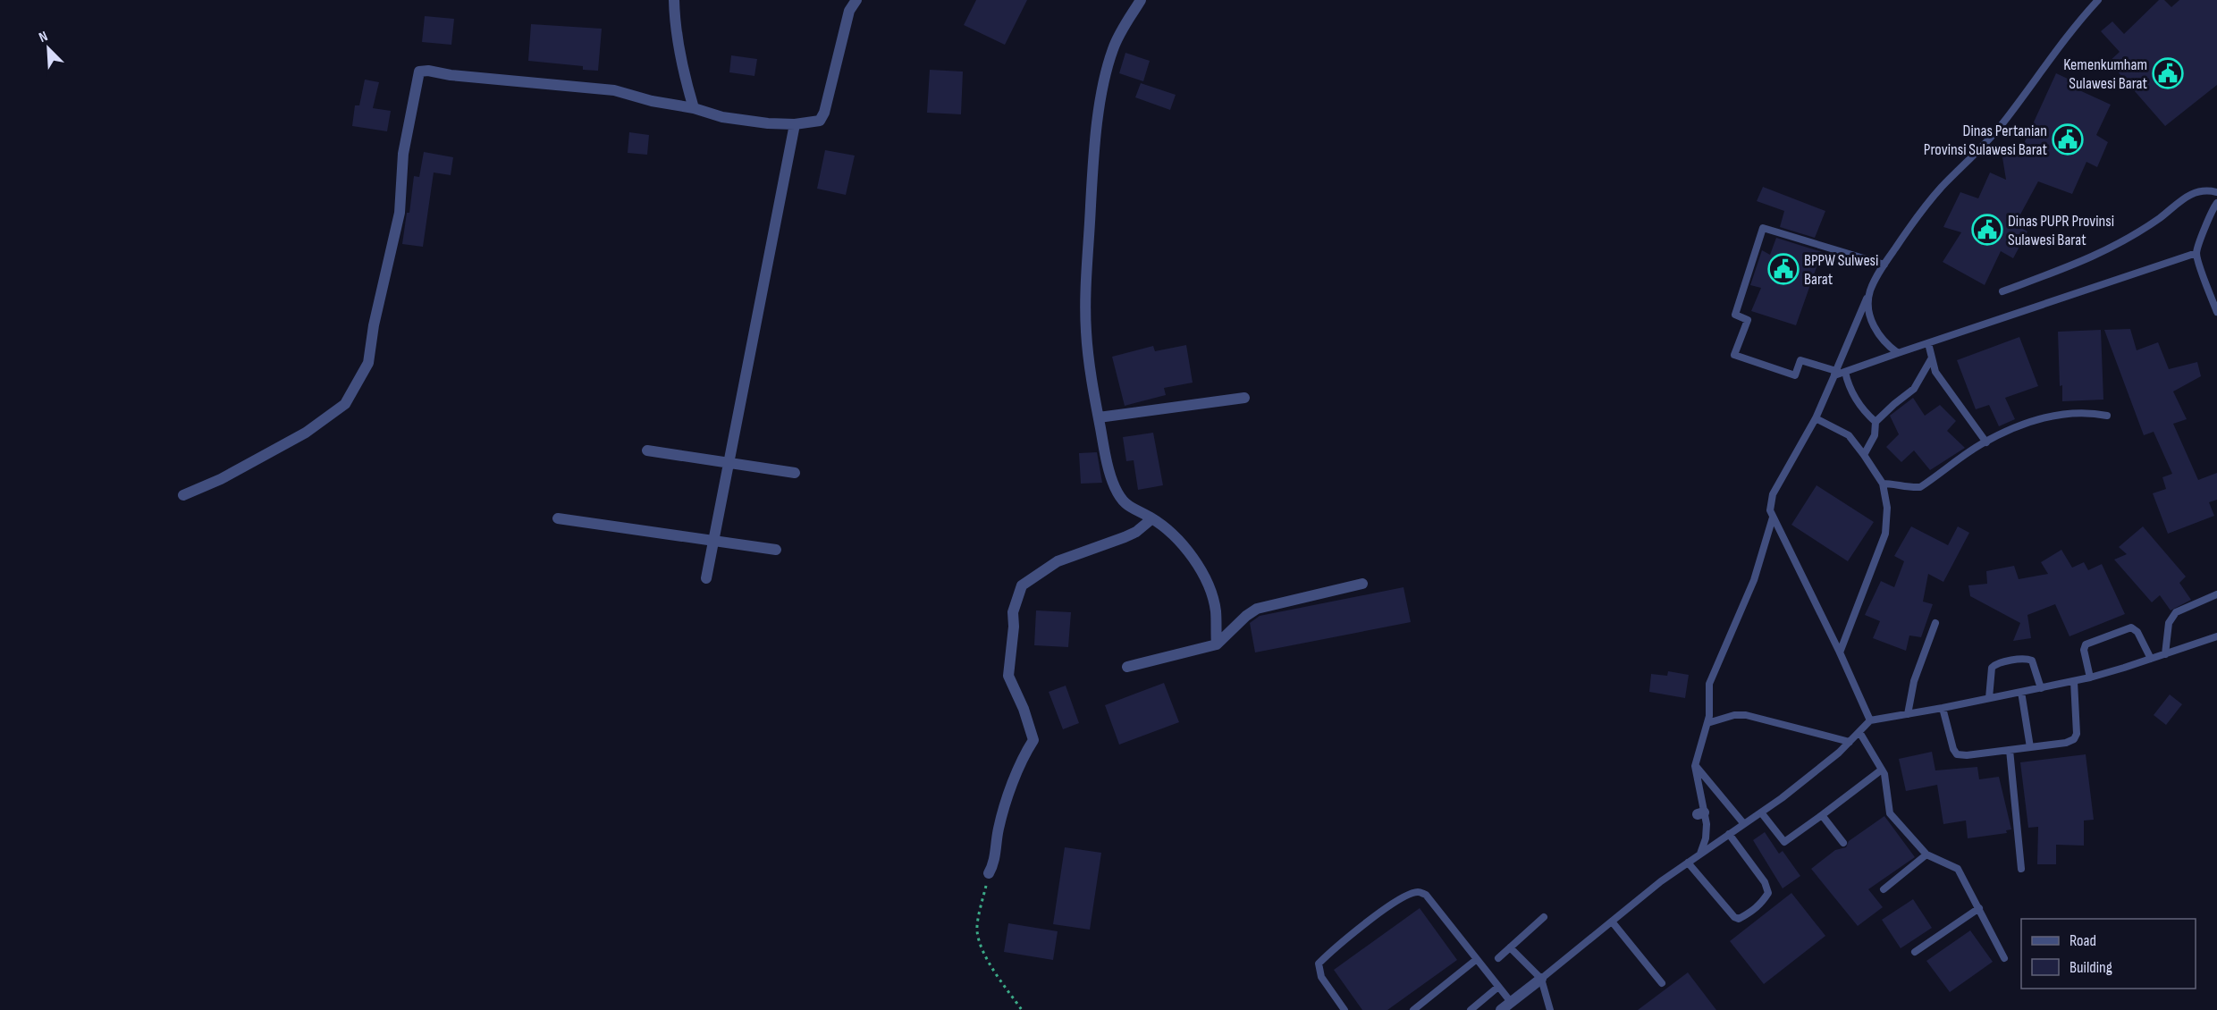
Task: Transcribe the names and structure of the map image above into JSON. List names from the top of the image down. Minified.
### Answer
{"places":{"public building":["Kemenkumham Sulawesi Barat","Dinas Pertanian Provinsi Sulawesi Barat","Dinas PUPR Provinsi Sulawesi Barat","BPPW Sulwesi Barat"]},"legend":["Road","Building"],"north":"top left"}
